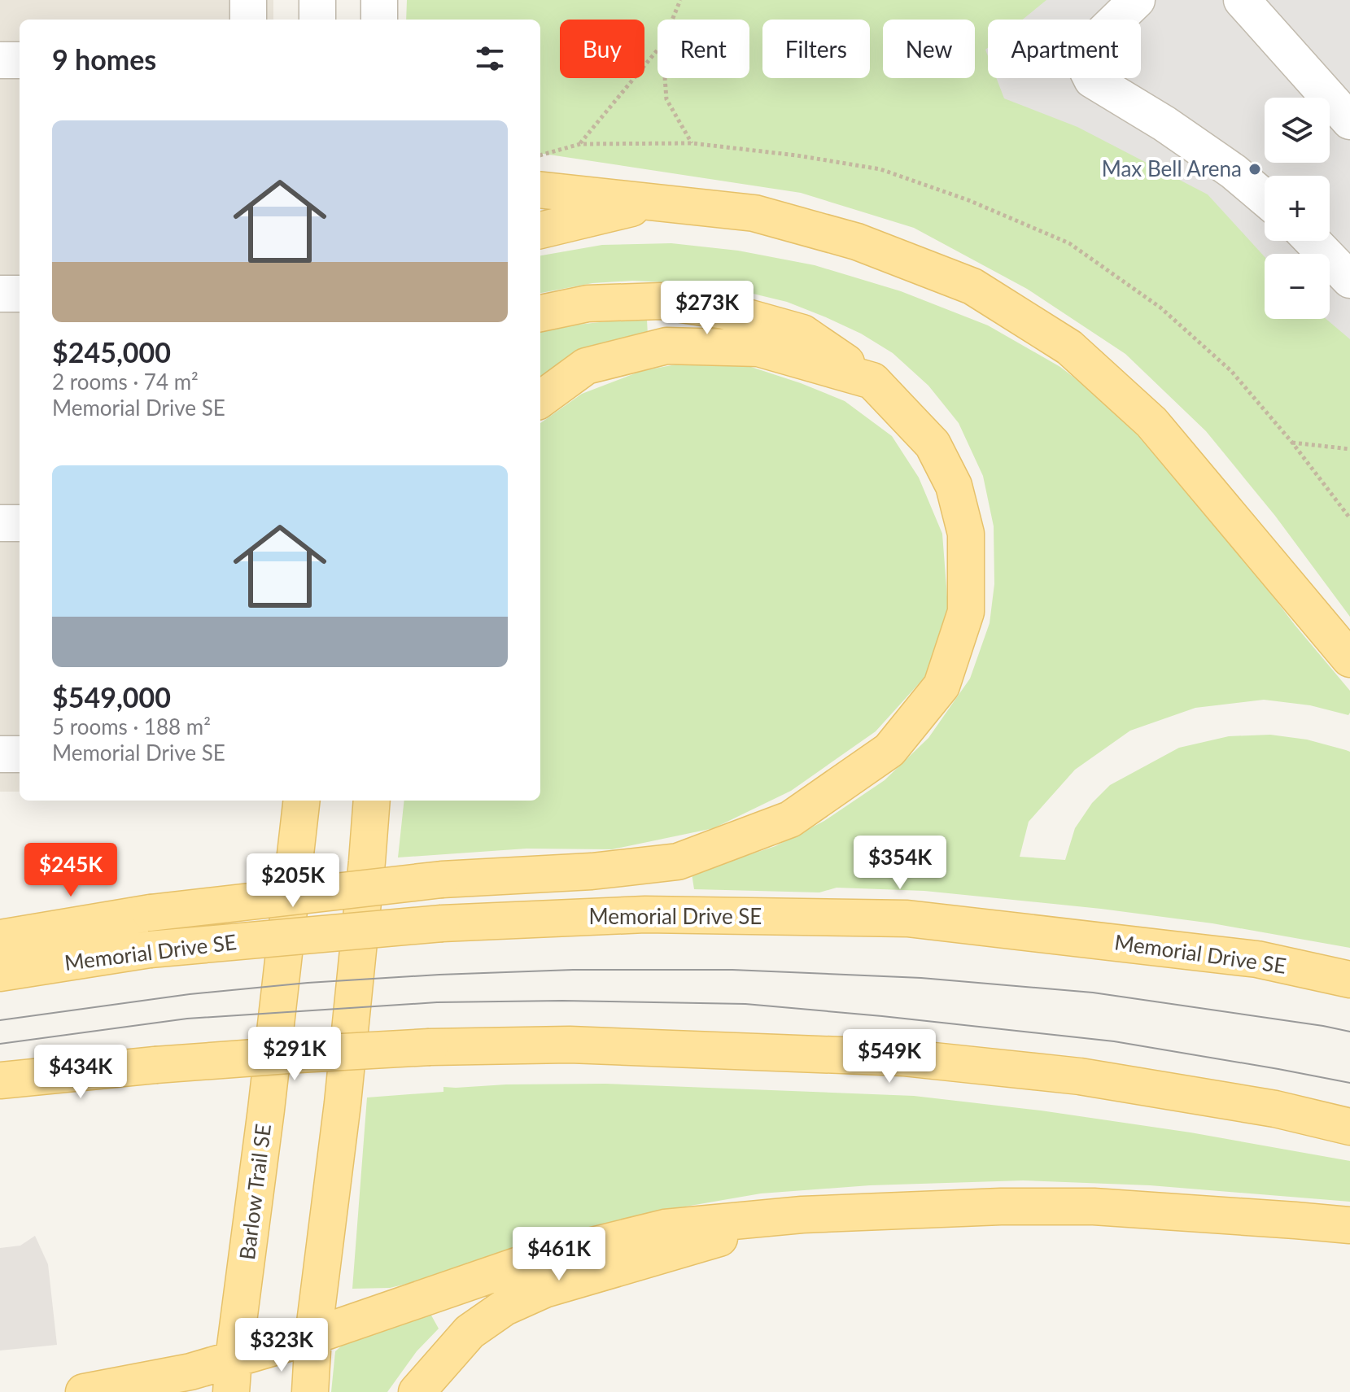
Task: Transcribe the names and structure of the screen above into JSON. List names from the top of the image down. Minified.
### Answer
{"streets":{"main road":["Memorial Drive SE","Barlow Trail SE"]},"places":["Max Bell Arena"],"page":{"chip":["Buy","Rent","Filters","New","Apartment"],"heading":"9 homes","map_buttons":["+","−"],"list":[{"name":"$245,000","note":"2 rooms · 74 m² · Memorial Drive SE"},{"name":"$549,000","note":"5 rooms · 188 m² · Memorial Drive SE"}],"price":["$273K","$354K","$245K","$205K","$291K","$549K","$434K","$461K","$323K"]}}
